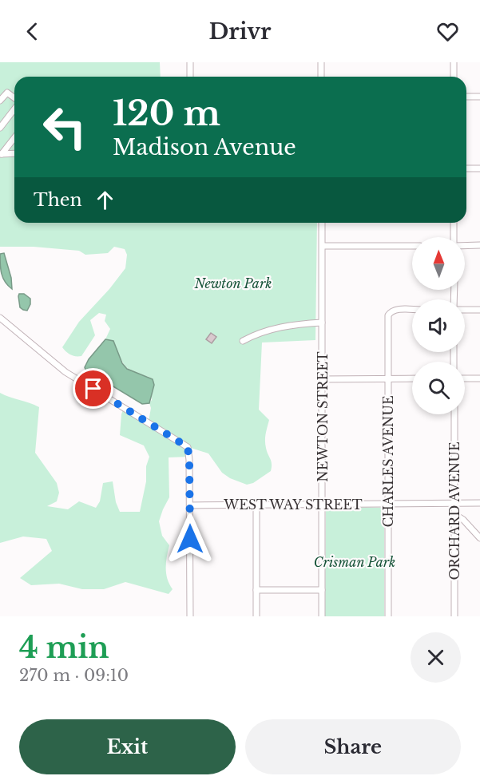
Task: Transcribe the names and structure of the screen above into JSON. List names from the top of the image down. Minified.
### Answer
{"streets":{"street":["NEWTON STREET","CHARLES AVENUE","WEST WAY STREET","ORCHARD AVENUE"]},"crossings":[["NEWTON STREET","WEST WAY STREET"],["CHARLES AVENUE","WEST WAY STREET"],["WEST WAY STREET","ORCHARD AVENUE"]],"parks":["Newton Park","Crisman Park"],"north":"top","page":{"header":"Drivr","turn":["120 m","Madison Avenue"],"then":"Then","heading":["4 min","270 m · 09:10"],"buttons":["Exit","Share"]}}
